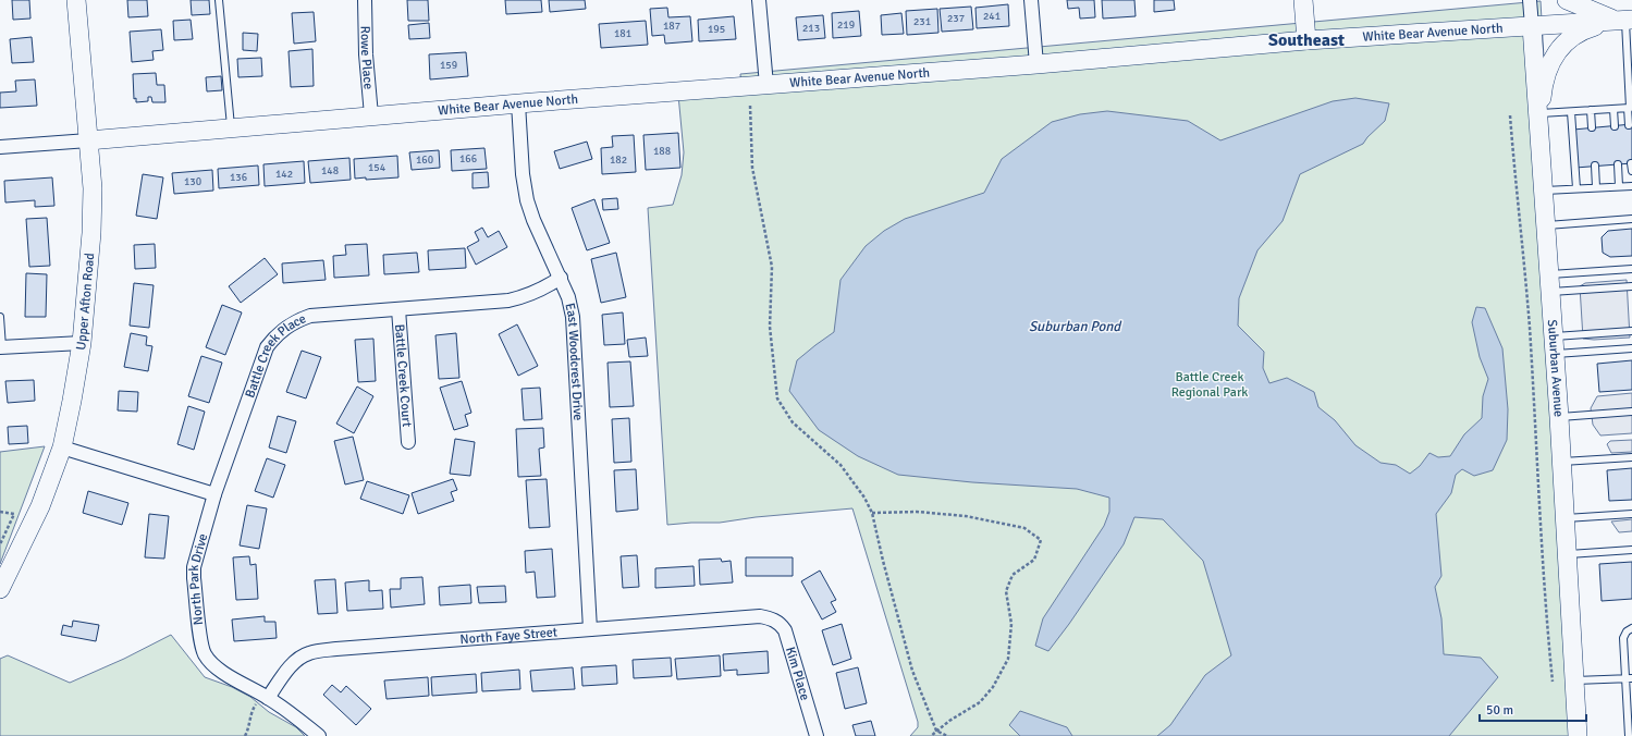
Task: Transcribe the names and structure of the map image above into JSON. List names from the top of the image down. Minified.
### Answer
{"streets":{"street":["White Bear Avenue North","Rowe Place","Upper Afton Road","Battle Creek Place","East Woodcrest Drive","Suburban Avenue","Battle Creek Court","North Park Drive","North Faye Street","Kim Place"]},"crossings":[["White Bear Avenue North","Rowe Place"],["White Bear Avenue North","Upper Afton Road"],["White Bear Avenue North","East Woodcrest Drive"],["White Bear Avenue North","Suburban Avenue"],["Battle Creek Place","East Woodcrest Drive"],["Battle Creek Place","Battle Creek Court"],["Battle Creek Place","North Park Drive"],["East Woodcrest Drive","North Faye Street"],["North Park Drive","North Faye Street"],["North Faye Street","Kim Place"]],"districts":["Southeast"],"water":["Suburban Pond"],"parks":["Battle Creek Regional Park"],"house_numbers":["241","237","231","219","187","213","195","181","159","188","166","160","182","154","148","142","136","130"],"scale_bar":"50 m"}
